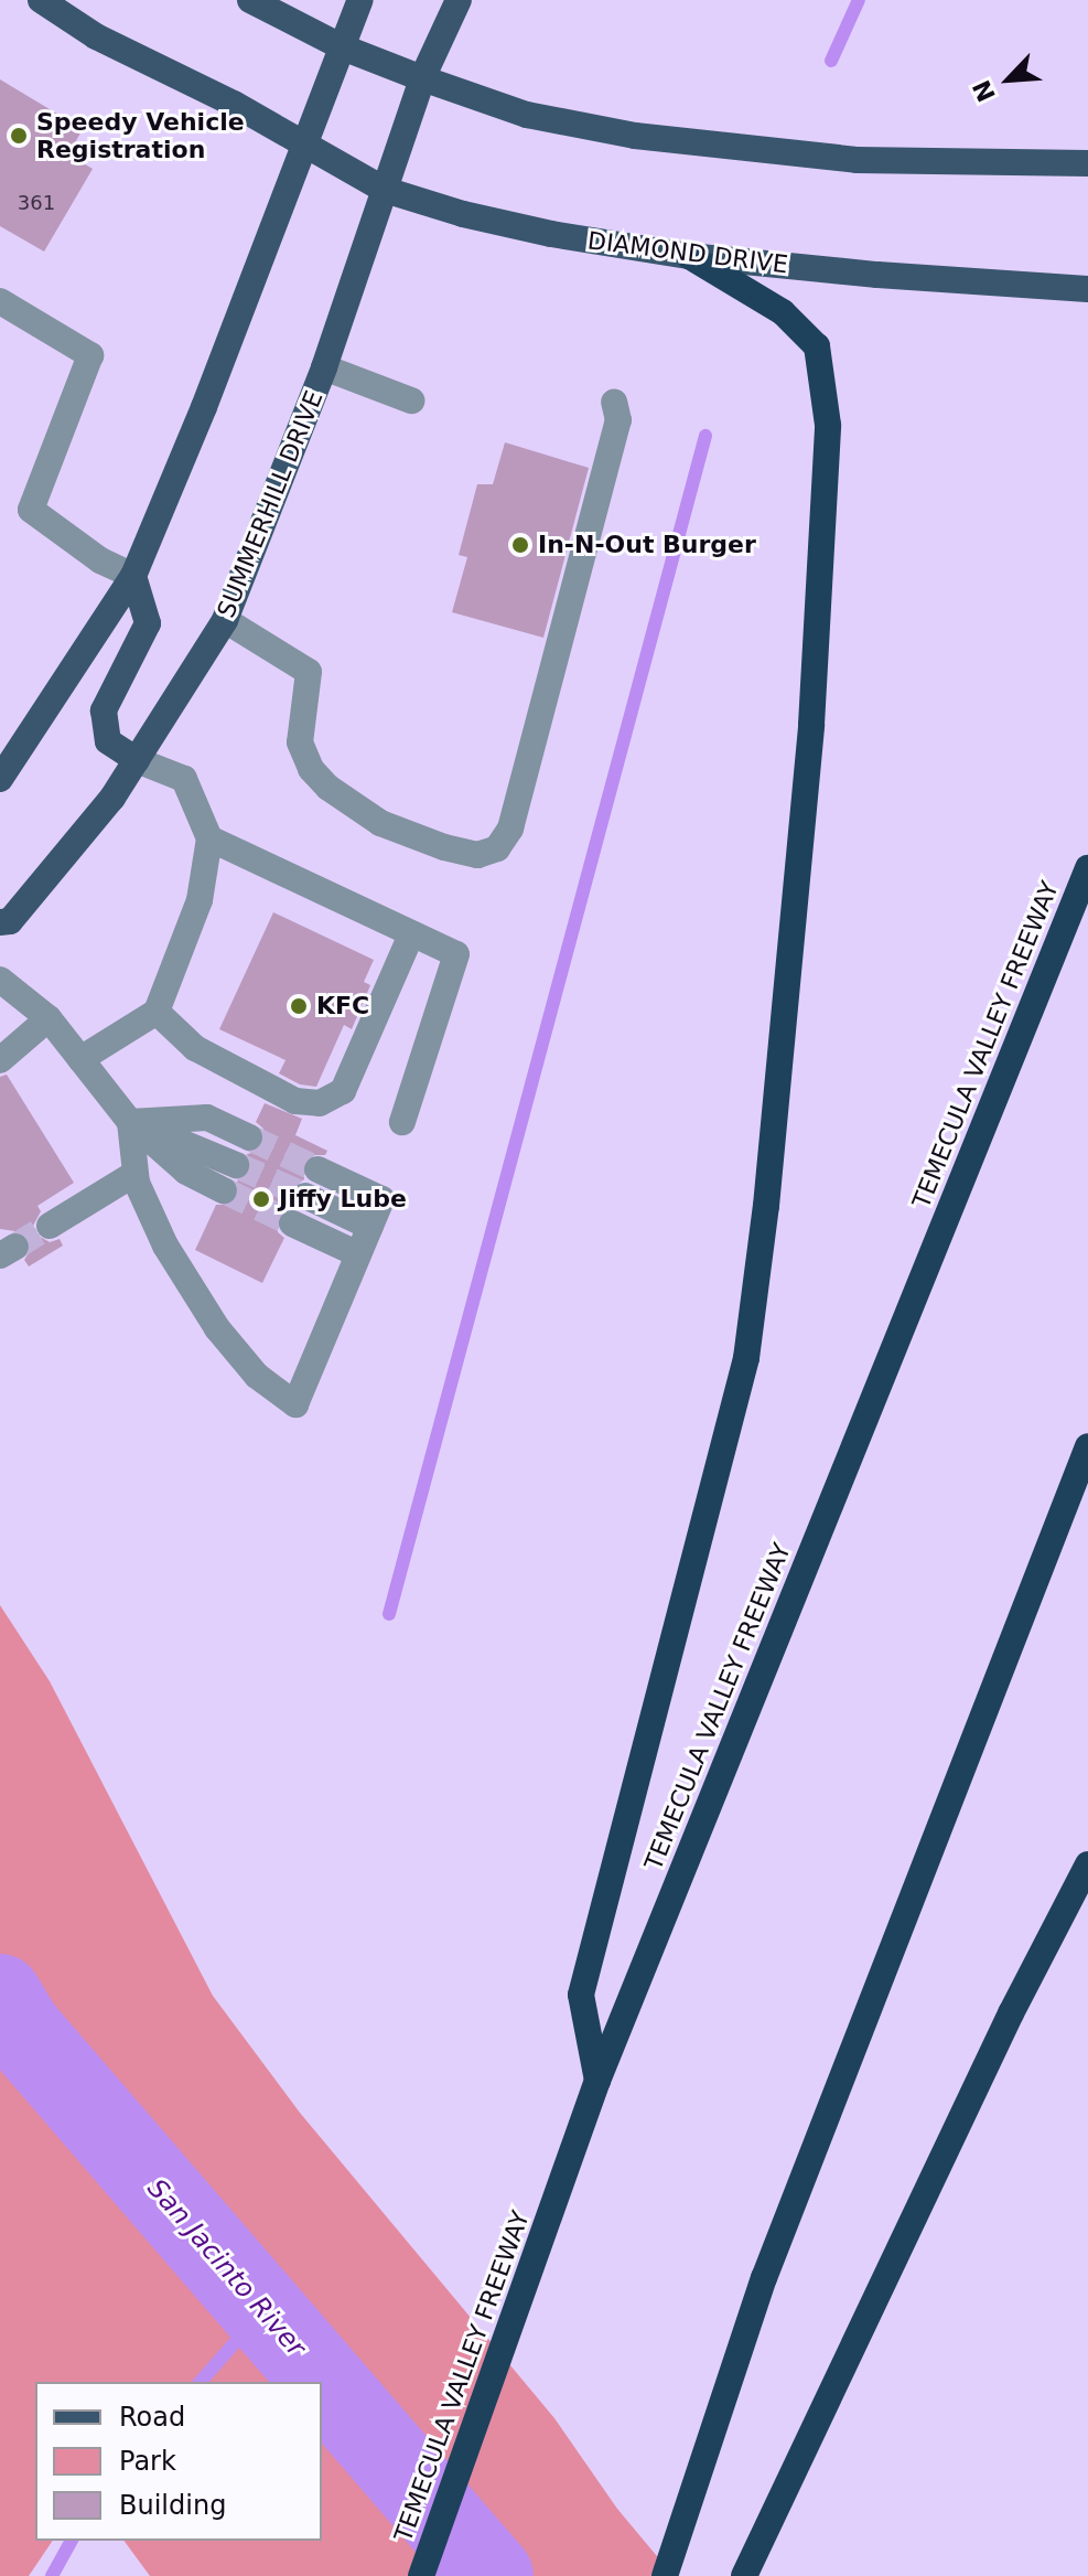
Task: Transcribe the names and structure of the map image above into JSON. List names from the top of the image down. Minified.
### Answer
{"streets":{"highway":["TEMECULA VALLEY FREEWAY"],"main road":["DIAMOND DRIVE","SUMMERHILL DRIVE"]},"crossings":[["DIAMOND DRIVE","SUMMERHILL DRIVE"]],"water":["San Jacinto River"],"places":["Speedy Vehicle Registration","In-N-Out Burger","KFC","Jiffy Lube"],"house_numbers":["361"],"legend":["Road","Park","Building"],"north":"bottom left"}
